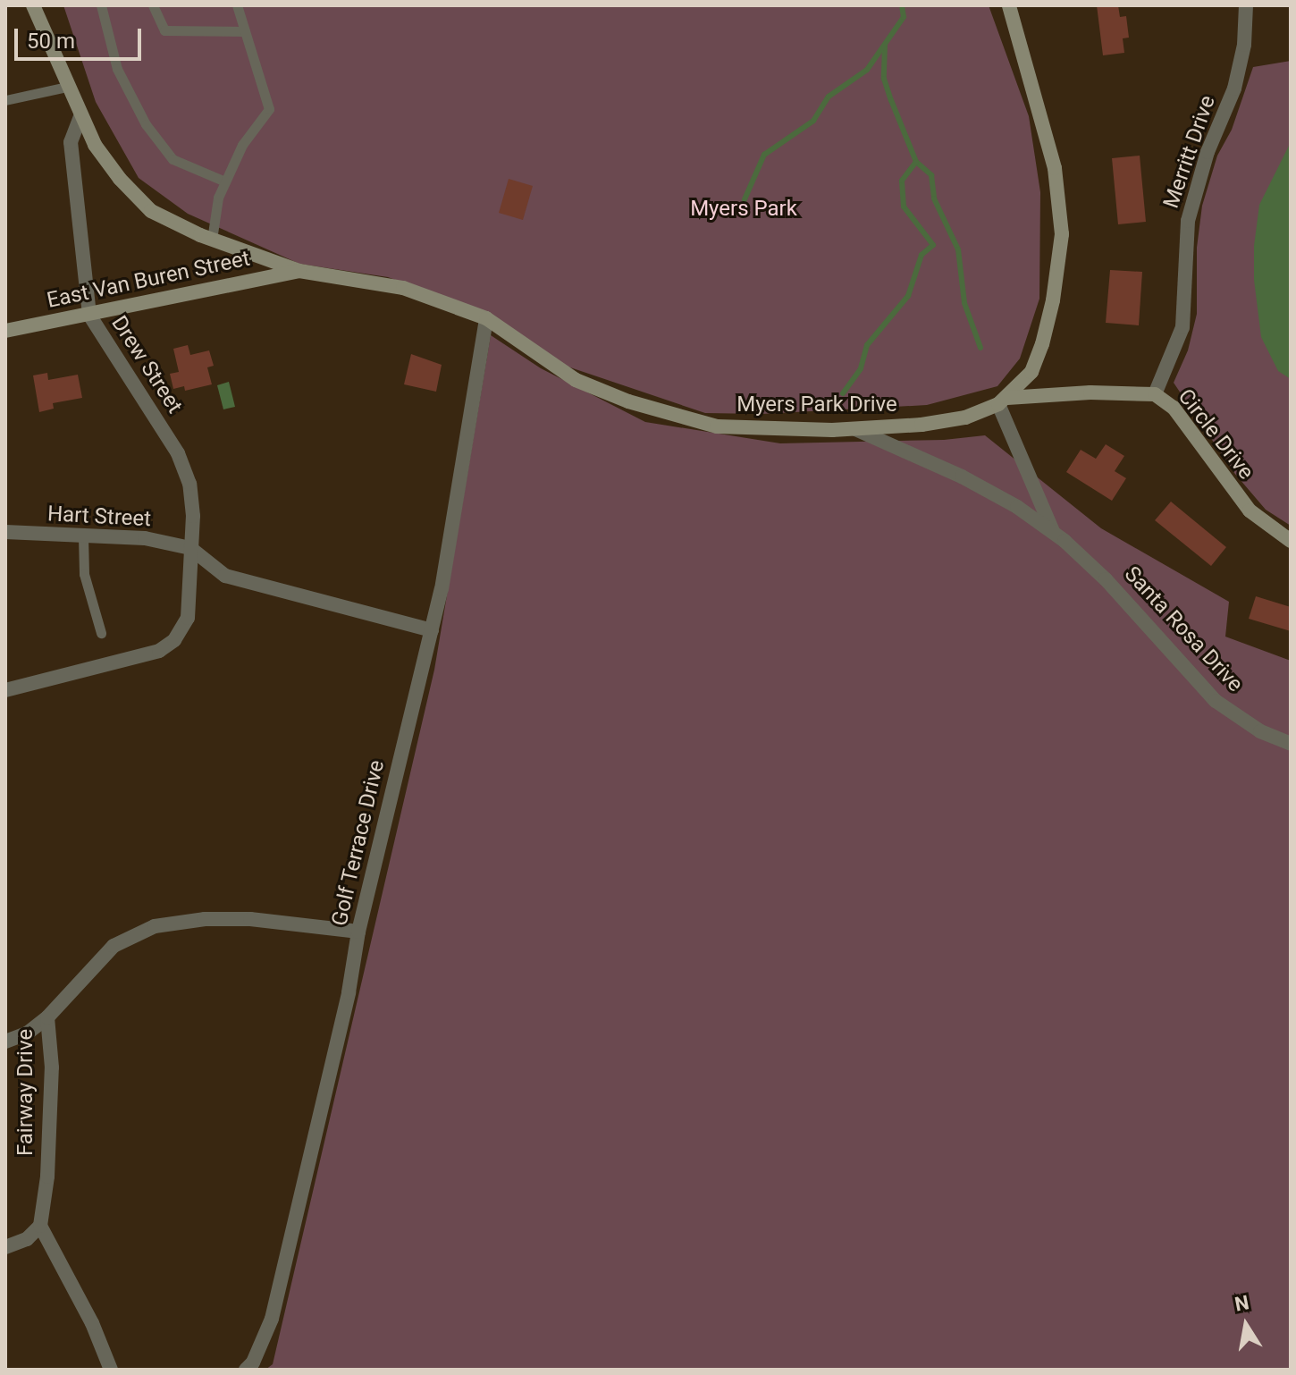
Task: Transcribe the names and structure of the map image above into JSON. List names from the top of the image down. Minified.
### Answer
{"streets":{"street":["Merritt Drive","East Van Buren Street","Drew Street","Myers Park Drive","Circle Drive","Hart Street","Santa Rosa Drive","Golf Terrace Drive","Fairway Drive"]},"crossings":[["Merritt Drive","Circle Drive"],["East Van Buren Street","Drew Street"],["East Van Buren Street","Myers Park Drive"],["Drew Street","Myers Park Drive"],["Drew Street","Hart Street"],["Myers Park Drive","Circle Drive"],["Myers Park Drive","Santa Rosa Drive"],["Myers Park Drive","Golf Terrace Drive"],["Circle Drive","Santa Rosa Drive"],["Golf Terrace Drive","Fairway Drive"]],"parks":["Myers Park"],"scale_bar":"50 m","north":"top"}
